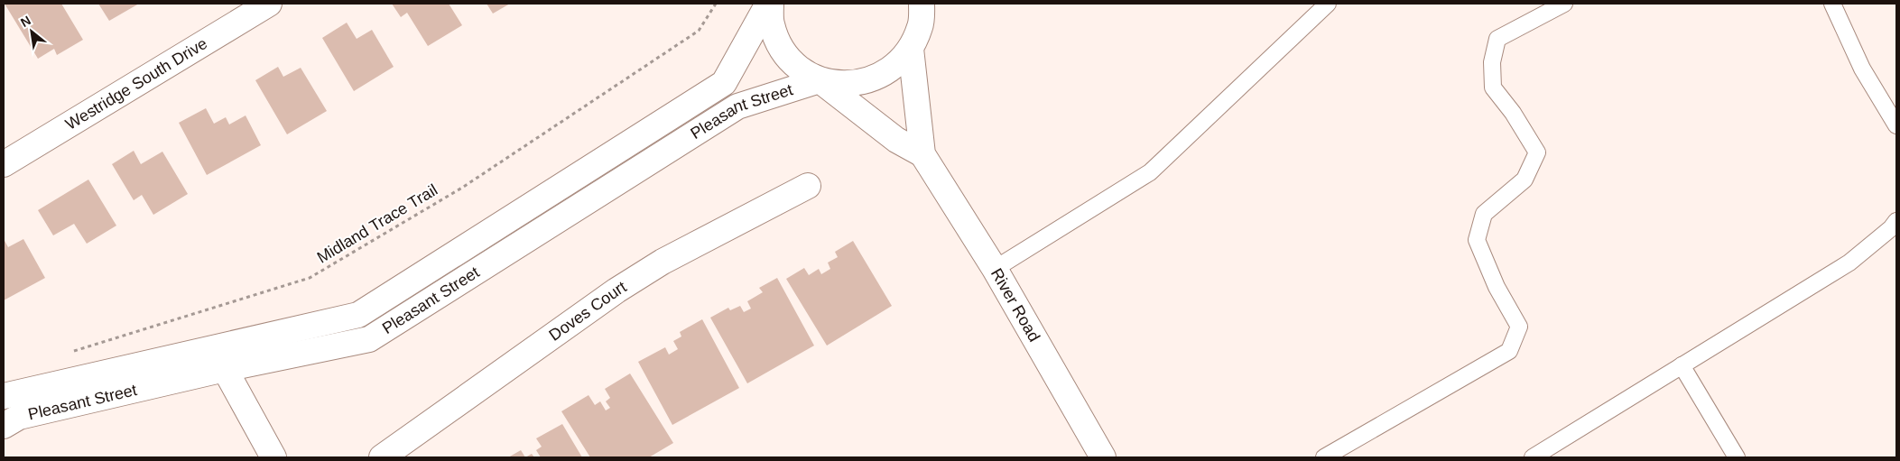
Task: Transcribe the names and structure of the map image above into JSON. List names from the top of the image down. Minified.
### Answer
{"streets":{"main road":["Westridge South Drive","Pleasant Street","River Road","Doves Court"],"path":["Midland Trace Trail"]},"crossings":[["Pleasant Street","River Road"]],"north":"top left"}
